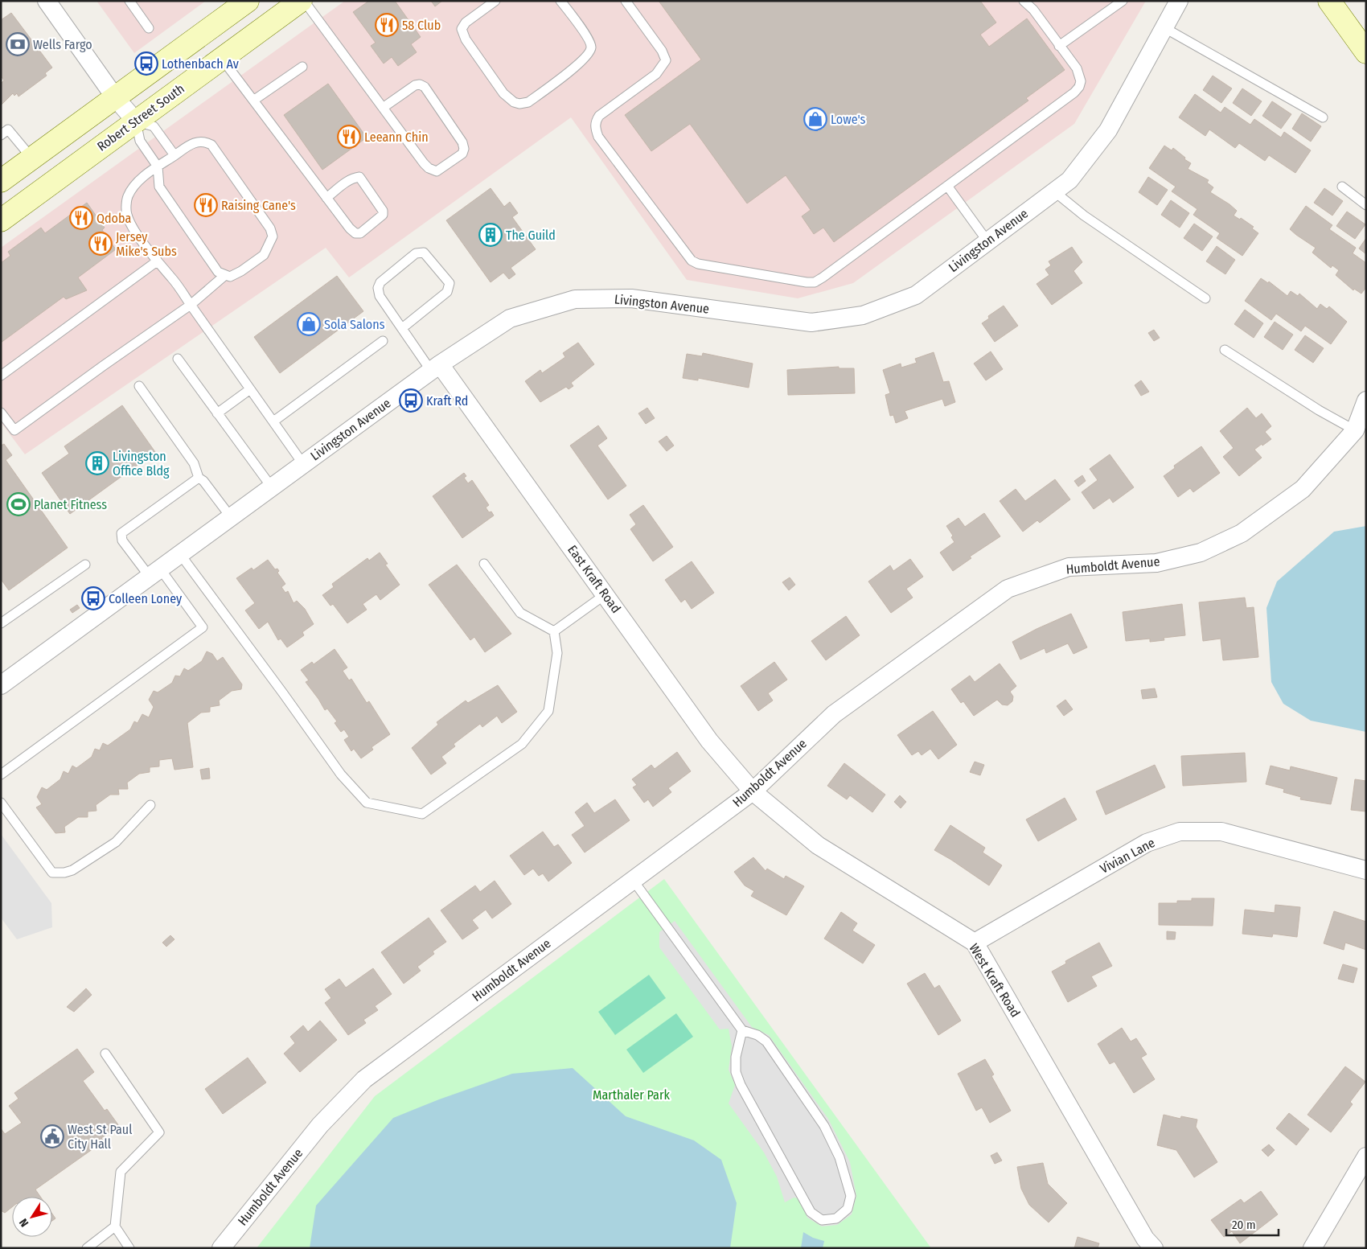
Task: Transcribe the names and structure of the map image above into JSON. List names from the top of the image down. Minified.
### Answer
{"streets":{"main road":["Robert Street South"],"street":["Livingston Avenue","Humboldt Avenue","East Kraft Road","Vivian Lane","West Kraft Road"]},"crossings":[["Livingston Avenue","East Kraft Road"],["Humboldt Avenue","East Kraft Road"],["Humboldt Avenue","West Kraft Road"],["East Kraft Road","West Kraft Road"],["Vivian Lane","West Kraft Road"]],"parks":["Marthaler Park"],"places":{"restaurant":["58 Club","Leeann Chin","Raising Cane's","Qdoba","Jersey Mike's Subs"],"bank":["Wells Fargo"],"bus stop":["Lothenbach Av","Kraft Rd","Colleen Loney"],"shop":["Lowe's","Sola Salons"],"building":["The Guild","Livingston Office Bldg"],"sports":["Planet Fitness"],"public building":["West St Paul City Hall"]},"scale_bar":"20 m","north":"bottom left"}
